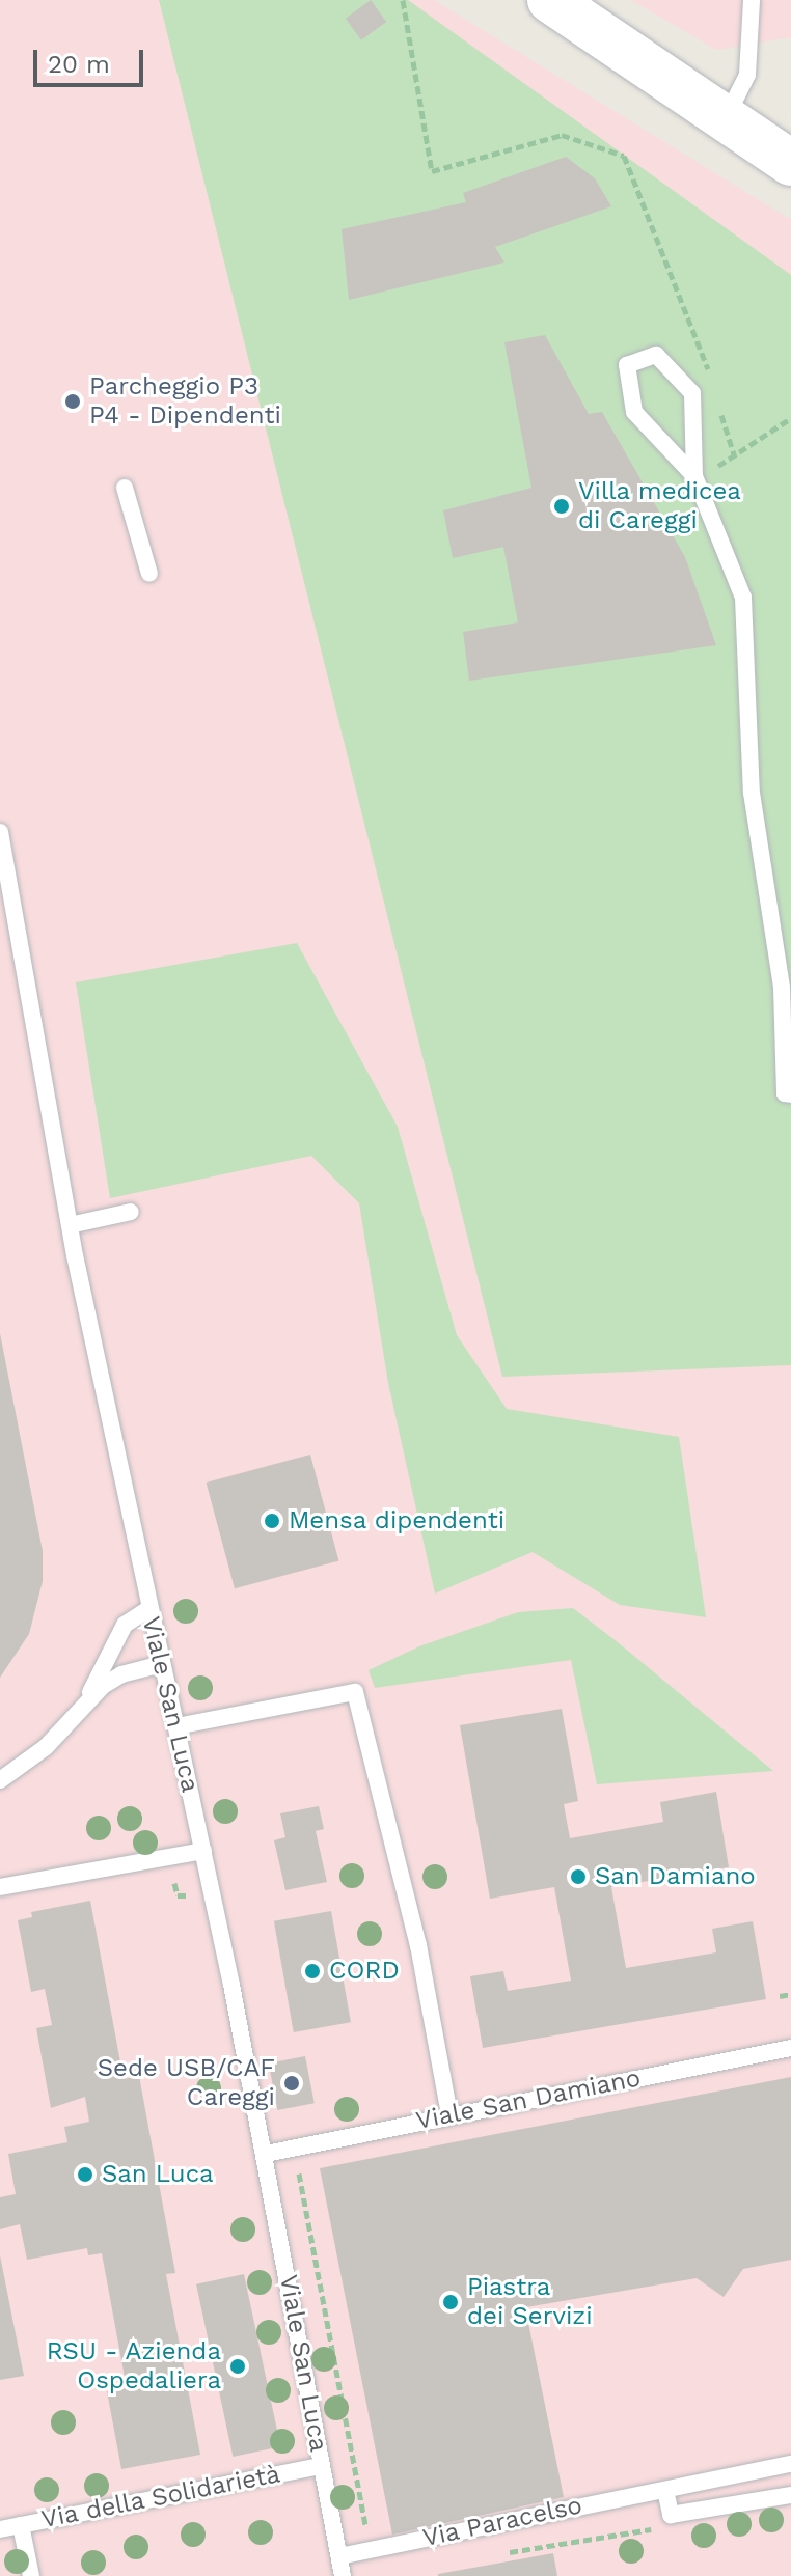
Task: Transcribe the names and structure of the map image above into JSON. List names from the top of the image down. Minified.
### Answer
{"streets":{"lane":["Viale San Luca","Viale San Damiano","Via della Solidarietà","Via Paracelso"]},"crossings":[["Viale San Luca","Viale San Damiano"],["Viale San Luca","Via della Solidarietà"],["Viale San Luca","Via Paracelso"]],"places":["Parcheggio P3 P4 - Dipendenti","Villa medicea di Careggi","Mensa dipendenti","San Damiano","CORD","Sede USB/CAF Careggi","San Luca","Piastra dei Servizi","RSU - Azienda Ospedaliera"],"scale_bar":"20 m"}
